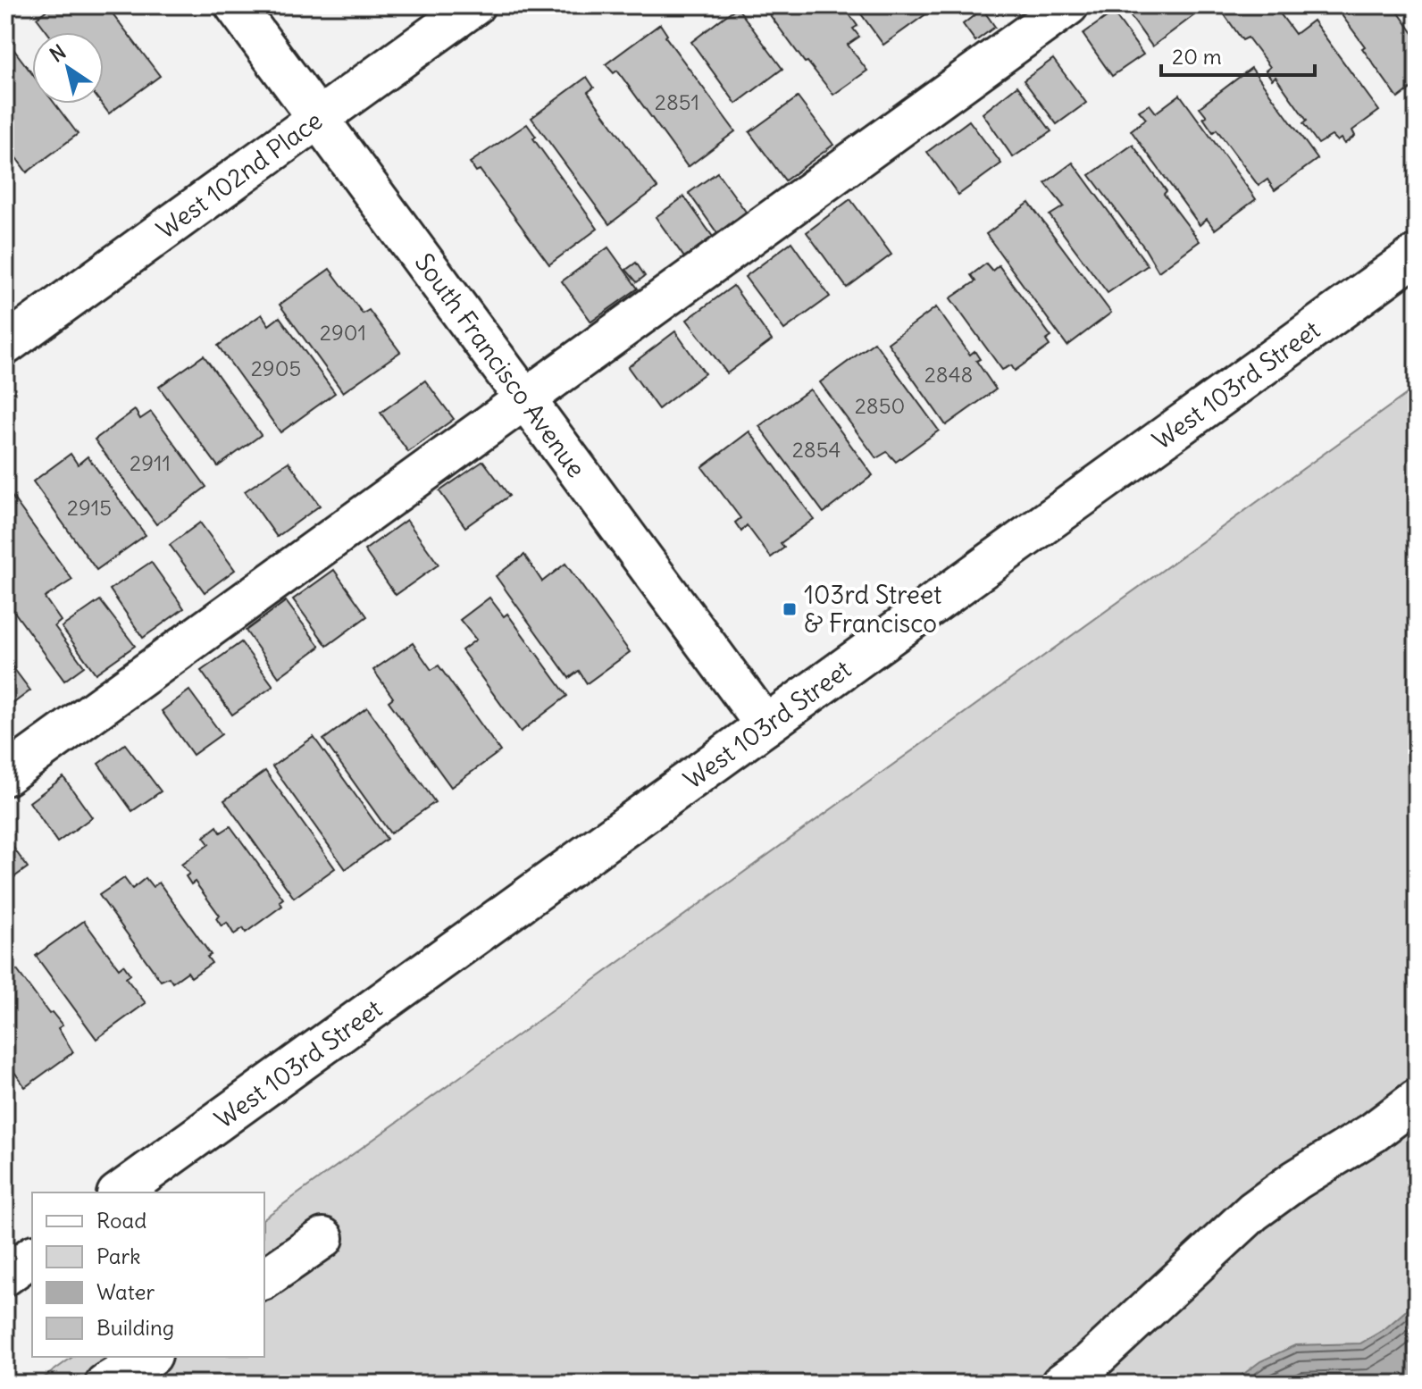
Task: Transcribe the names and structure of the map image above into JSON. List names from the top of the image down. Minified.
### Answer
{"streets":{"main road":["West 102nd Place","South Francisco Avenue","West 103rd Street"]},"crossings":[["West 102nd Place","South Francisco Avenue"],["South Francisco Avenue","West 103rd Street"]],"places":{"transit":["103rd Street & Francisco"]},"house_numbers":["2851","2901","2905","2848","2850","2854","2911","2915"],"legend":["Road","Park","Water","Building"],"scale_bar":"20 m","north":"top left"}
